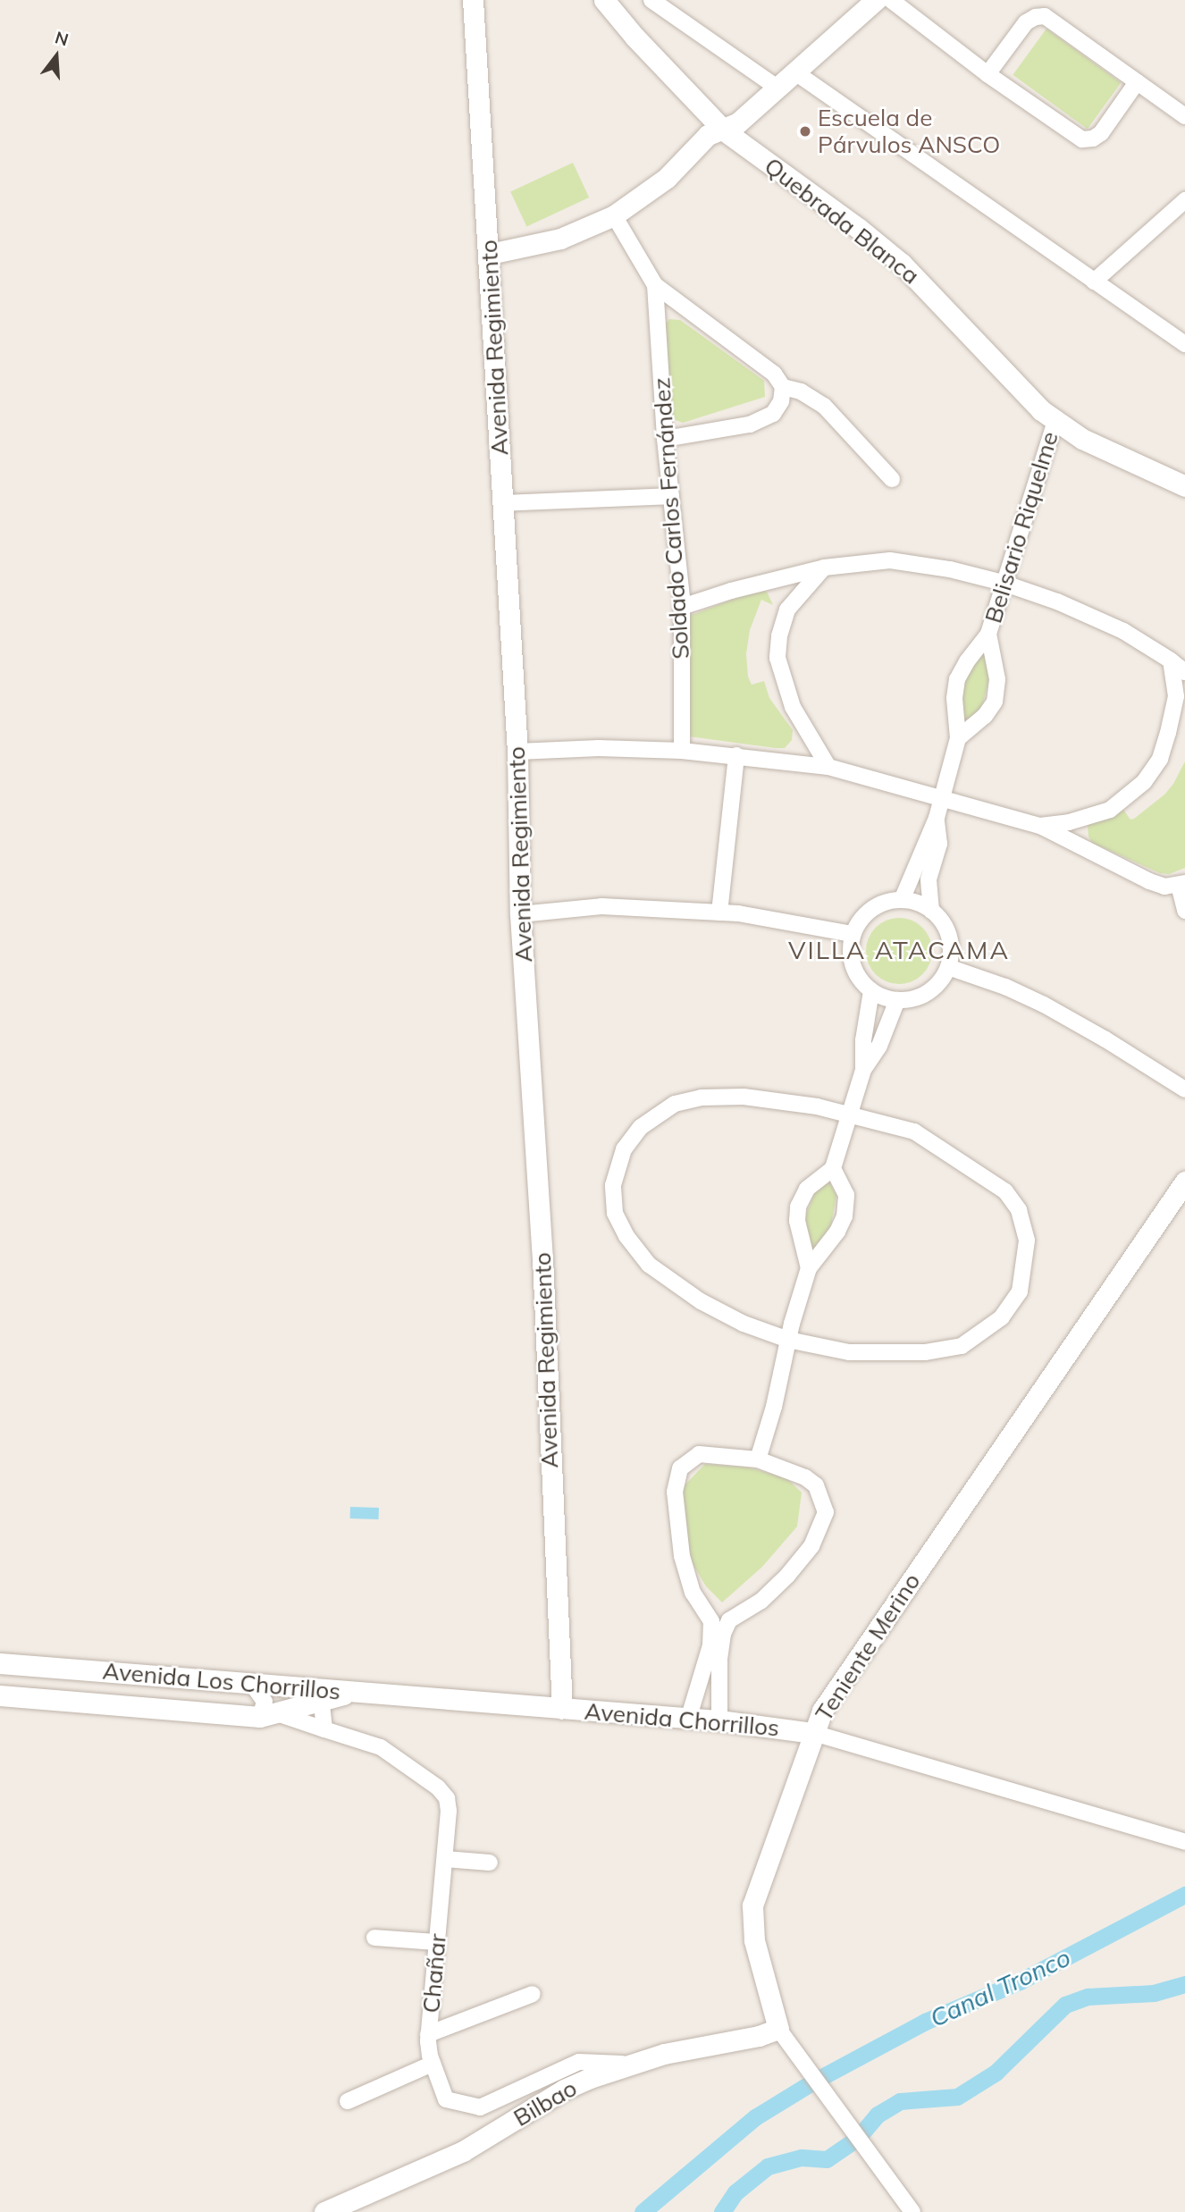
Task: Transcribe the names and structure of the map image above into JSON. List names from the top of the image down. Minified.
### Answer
{"streets":{"street":["Quebrada Blanca","Avenida Regimiento","Soldado Carlos Fernández","Belisario Riquelme","Teniente Merino","Avenida Los Chorrillos","Avenida Chorrillos","Chañar","Bilbao"]},"crossings":[["Quebrada Blanca","Belisario Riquelme"],["Avenida Regimiento","Avenida Chorrillos"],["Teniente Merino","Avenida Chorrillos"],["Teniente Merino","Bilbao"],["Avenida Los Chorrillos","Avenida Chorrillos"],["Avenida Los Chorrillos","Chañar"],["Chañar","Bilbao"]],"districts":["VILLA ATACAMA"],"water":["Canal Tronco"],"places":["Escuela de Párvulos ANSCO"],"north":"top"}
